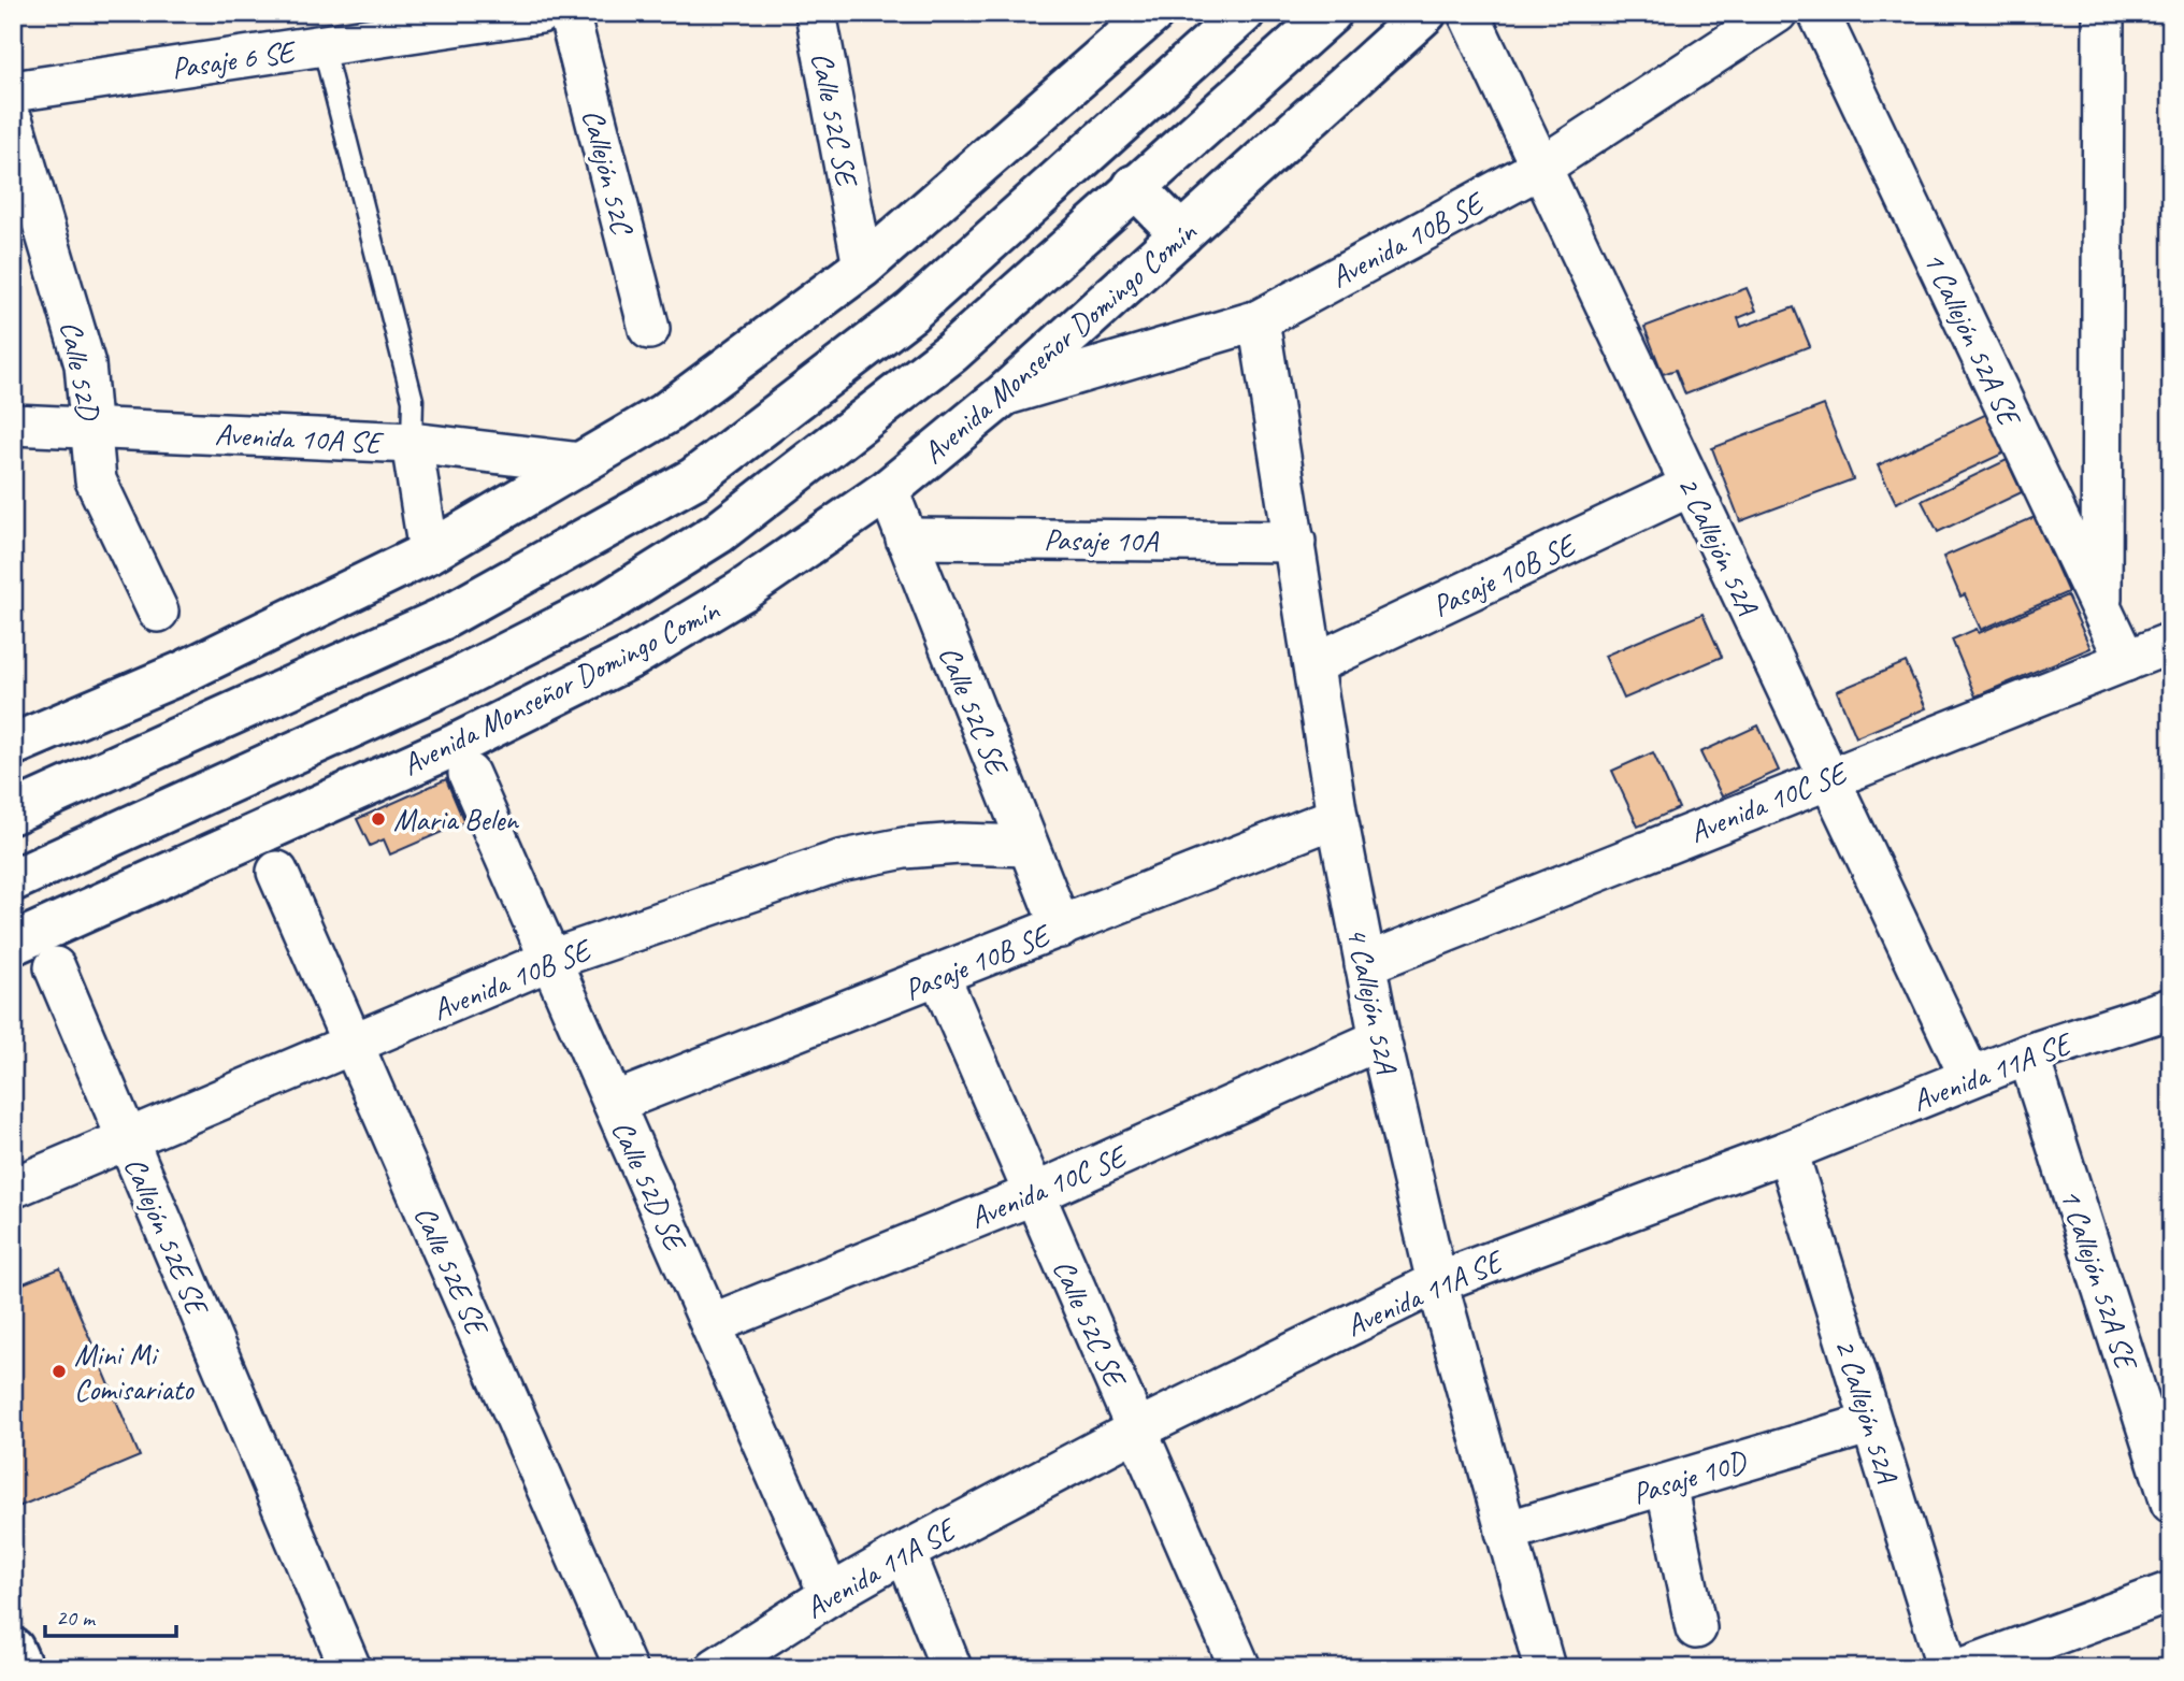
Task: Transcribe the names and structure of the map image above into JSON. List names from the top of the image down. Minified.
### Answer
{"streets":{"main road":["Avenida Monseñor Domingo Comín"],"street":["Pasaje 6 SE","Calle 52C SE","Callejón 52C","Avenida 10B SE","1 Callejón 52A SE","Calle 52D","Avenida 10A SE","Pasaje 10A","2 Callejón 52A","Pasaje 10B SE","Avenida 10C SE","4 Callejón 52A","Avenida 11A SE","Calle 52D SE","Callejón 52E SE","Calle 52E SE","Pasaje 10D"]},"crossings":[["Calle 52C SE","Avenida 10B SE"],["Calle 52C SE","Avenida Monseñor Domingo Comín"],["Calle 52C SE","Pasaje 10A"],["Calle 52C SE","Pasaje 10B SE"],["Calle 52C SE","Avenida 10C SE"],["Calle 52C SE","Avenida 11A SE"],["Avenida 10B SE","Avenida Monseñor Domingo Comín"],["Avenida 10B SE","2 Callejón 52A"],["Avenida 10B SE","4 Callejón 52A"],["Avenida 10B SE","Calle 52D SE"],["Avenida 10B SE","Callejón 52E SE"],["Avenida 10B SE","Calle 52E SE"],["1 Callejón 52A SE","Avenida 10C SE"],["1 Callejón 52A SE","Avenida 11A SE"],["Calle 52D","Avenida 10A SE"],["Pasaje 10A","4 Callejón 52A"],["2 Callejón 52A","Pasaje 10B SE"],["2 Callejón 52A","Avenida 10C SE"],["2 Callejón 52A","Avenida 11A SE"],["2 Callejón 52A","Pasaje 10D"],["Pasaje 10B SE","4 Callejón 52A"],["Pasaje 10B SE","Calle 52D SE"],["Avenida 10C SE","4 Callejón 52A"],["Avenida 10C SE","Calle 52D SE"],["4 Callejón 52A","Avenida 11A SE"],["4 Callejón 52A","Pasaje 10D"],["Avenida 11A SE","Calle 52D SE"]],"places":["Maria Belen","Mini Mi Comisariato"],"scale_bar":"20 m"}
